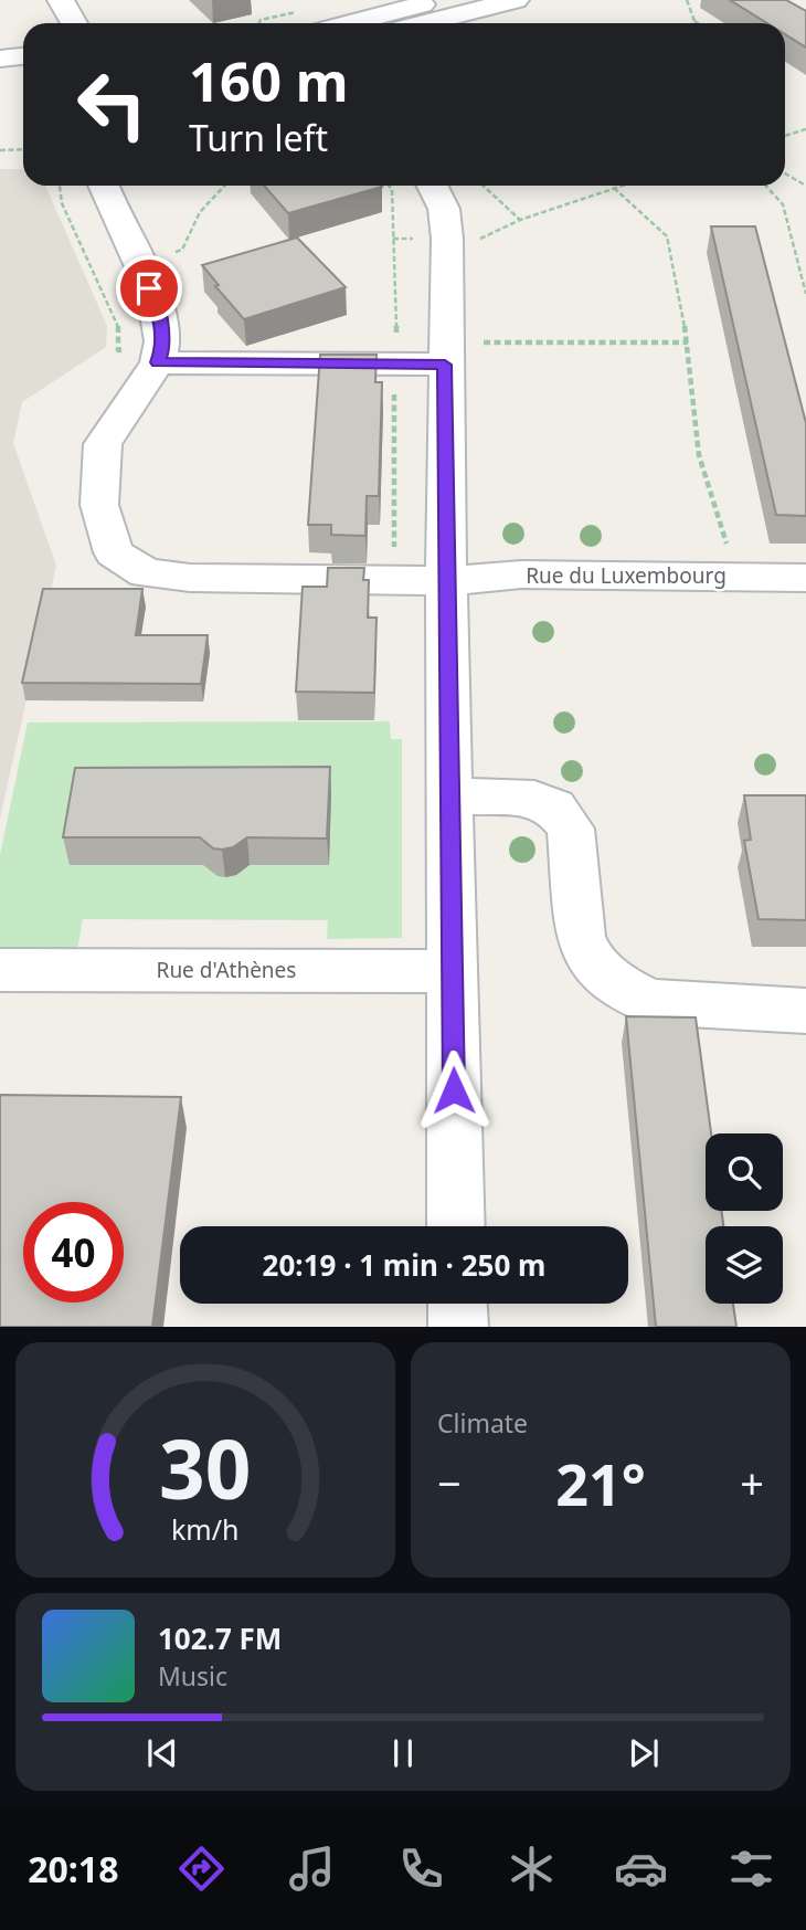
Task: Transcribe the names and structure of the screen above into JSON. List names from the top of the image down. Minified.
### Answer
{"streets":{"street":["Rue du Luxembourg","Rue d'Athènes"]},"page":{"turn":["160 m","Turn left"],"limit":"40","trip":"20:19 · 1 min · 250 m","tile":"Climate","heat":["−","21°","+"],"song":["102.7 FM","Music"],"tabs":"20:18","gauge":["30","km/h"]}}
